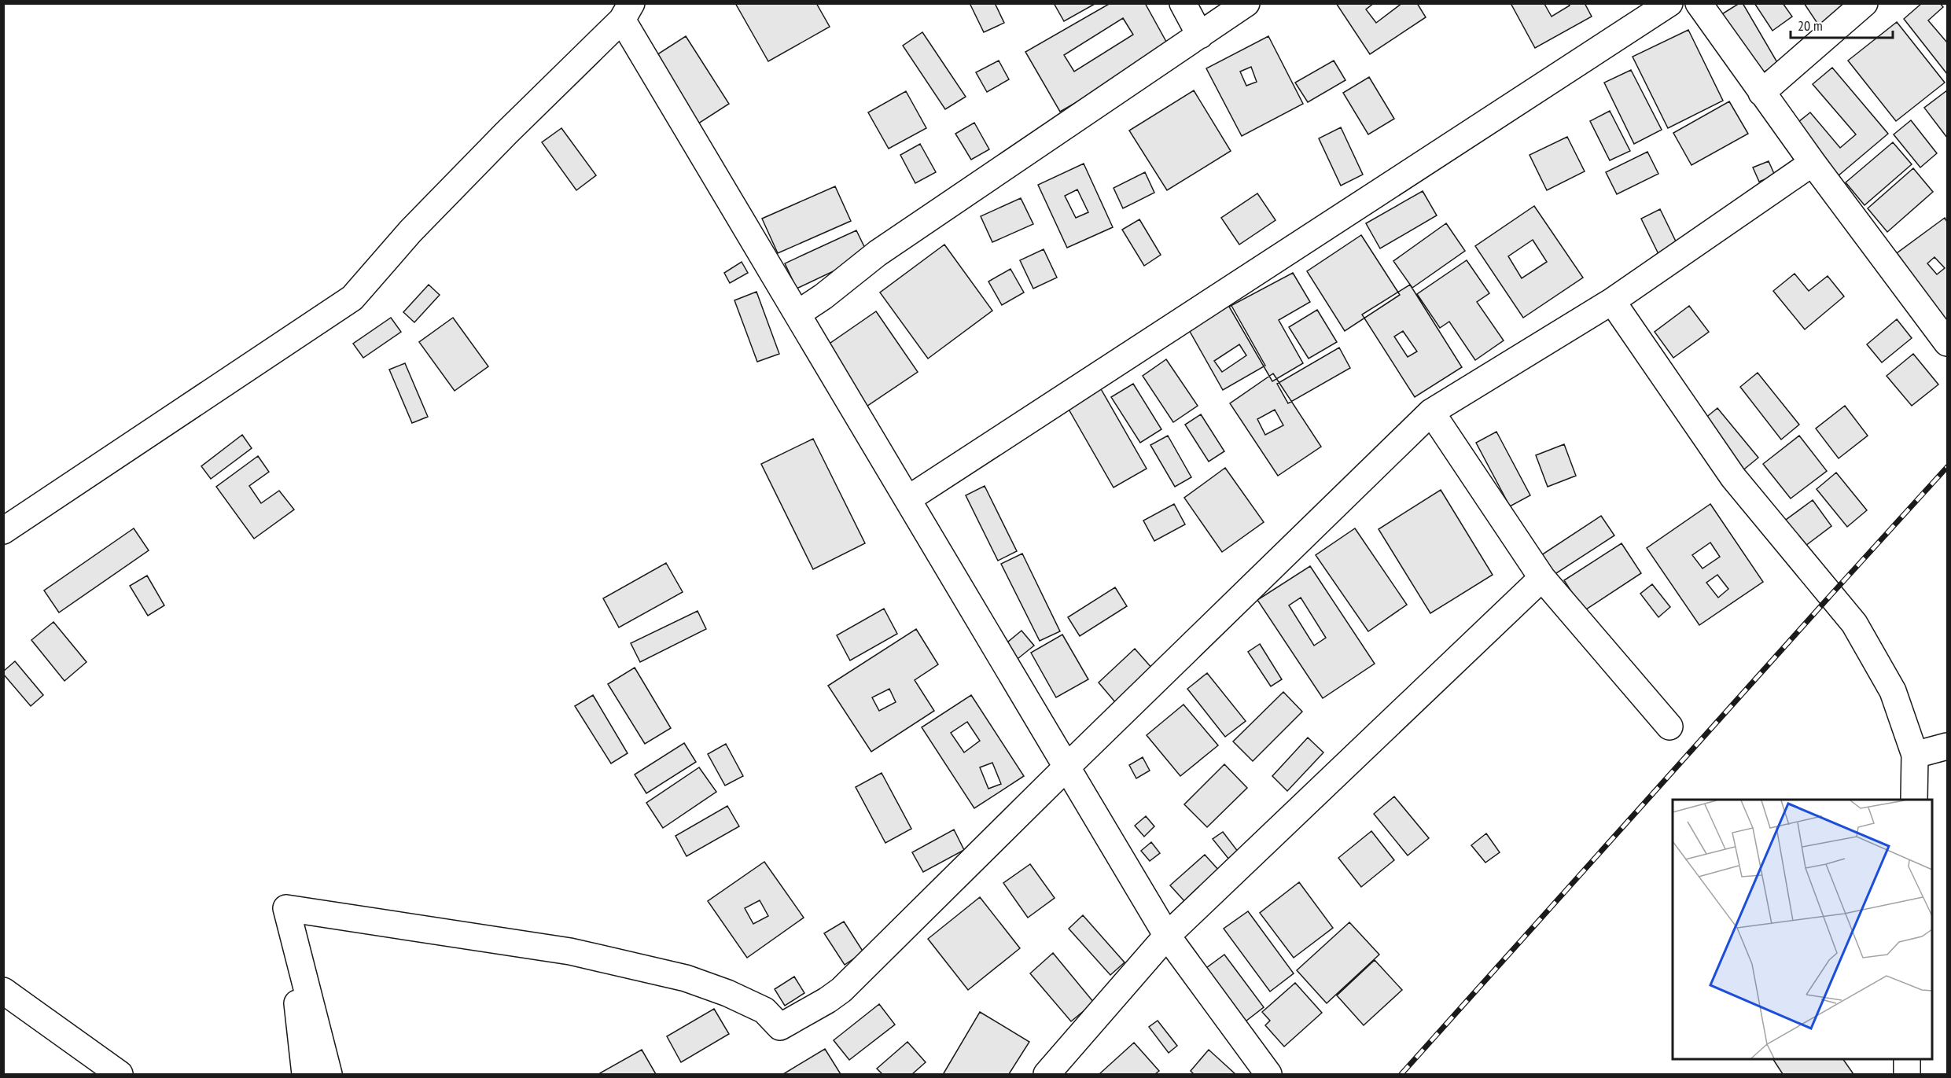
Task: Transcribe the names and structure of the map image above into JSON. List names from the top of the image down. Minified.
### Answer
{"scale_bar":"20 m"}
